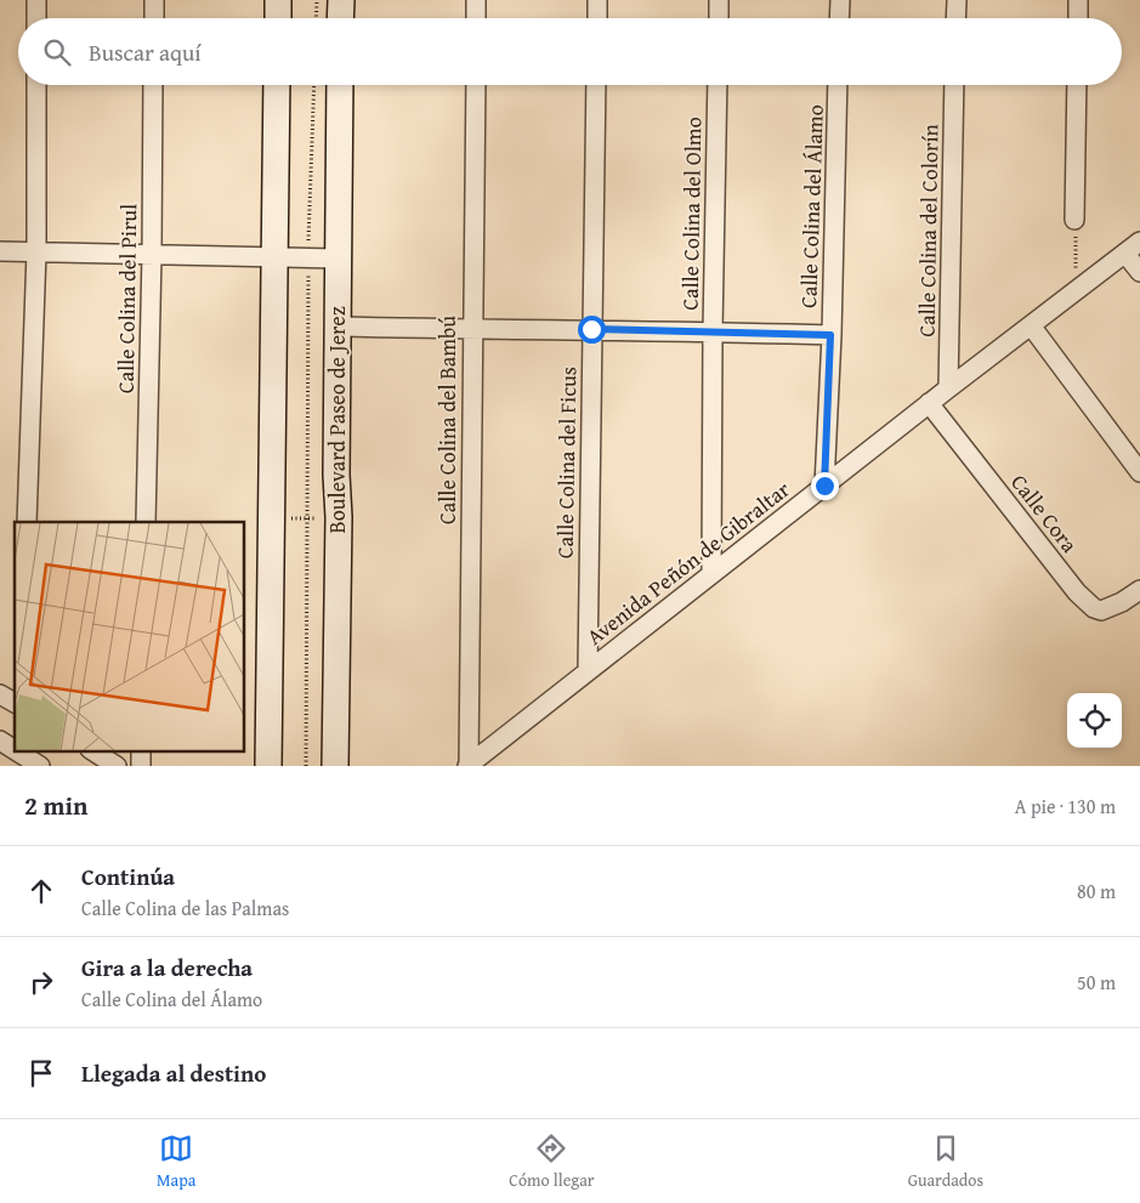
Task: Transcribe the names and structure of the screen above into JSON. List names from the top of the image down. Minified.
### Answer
{"streets":{"main road":["Boulevard Paseo de Jerez"],"street":["Calle Colina del Álamo","Calle Colina del Olmo","Calle Colina del Colorín","Calle Colina del Pirul","Calle Colina del Bambú","Calle Colina del Ficus","Calle Cora","Avenida Peñón de Gibraltar"]},"crossings":[["Calle Colina del Álamo","Avenida Peñón de Gibraltar"],["Calle Colina del Olmo","Avenida Peñón de Gibraltar"],["Calle Colina del Colorín","Avenida Peñón de Gibraltar"],["Calle Colina del Bambú","Avenida Peñón de Gibraltar"],["Calle Colina del Ficus","Avenida Peñón de Gibraltar"],["Calle Cora","Avenida Peñón de Gibraltar"]],"page":{"search":"Buscar aquí","heading":["2 min","A pie · 130 m"],"list":[["Continúa","Calle Colina de las Palmas","80 m"],["Gira a la derecha","Calle Colina del Álamo","50 m"],"Llegada al destino"],"nav":["Mapa","Cómo llegar","Guardados"]}}
